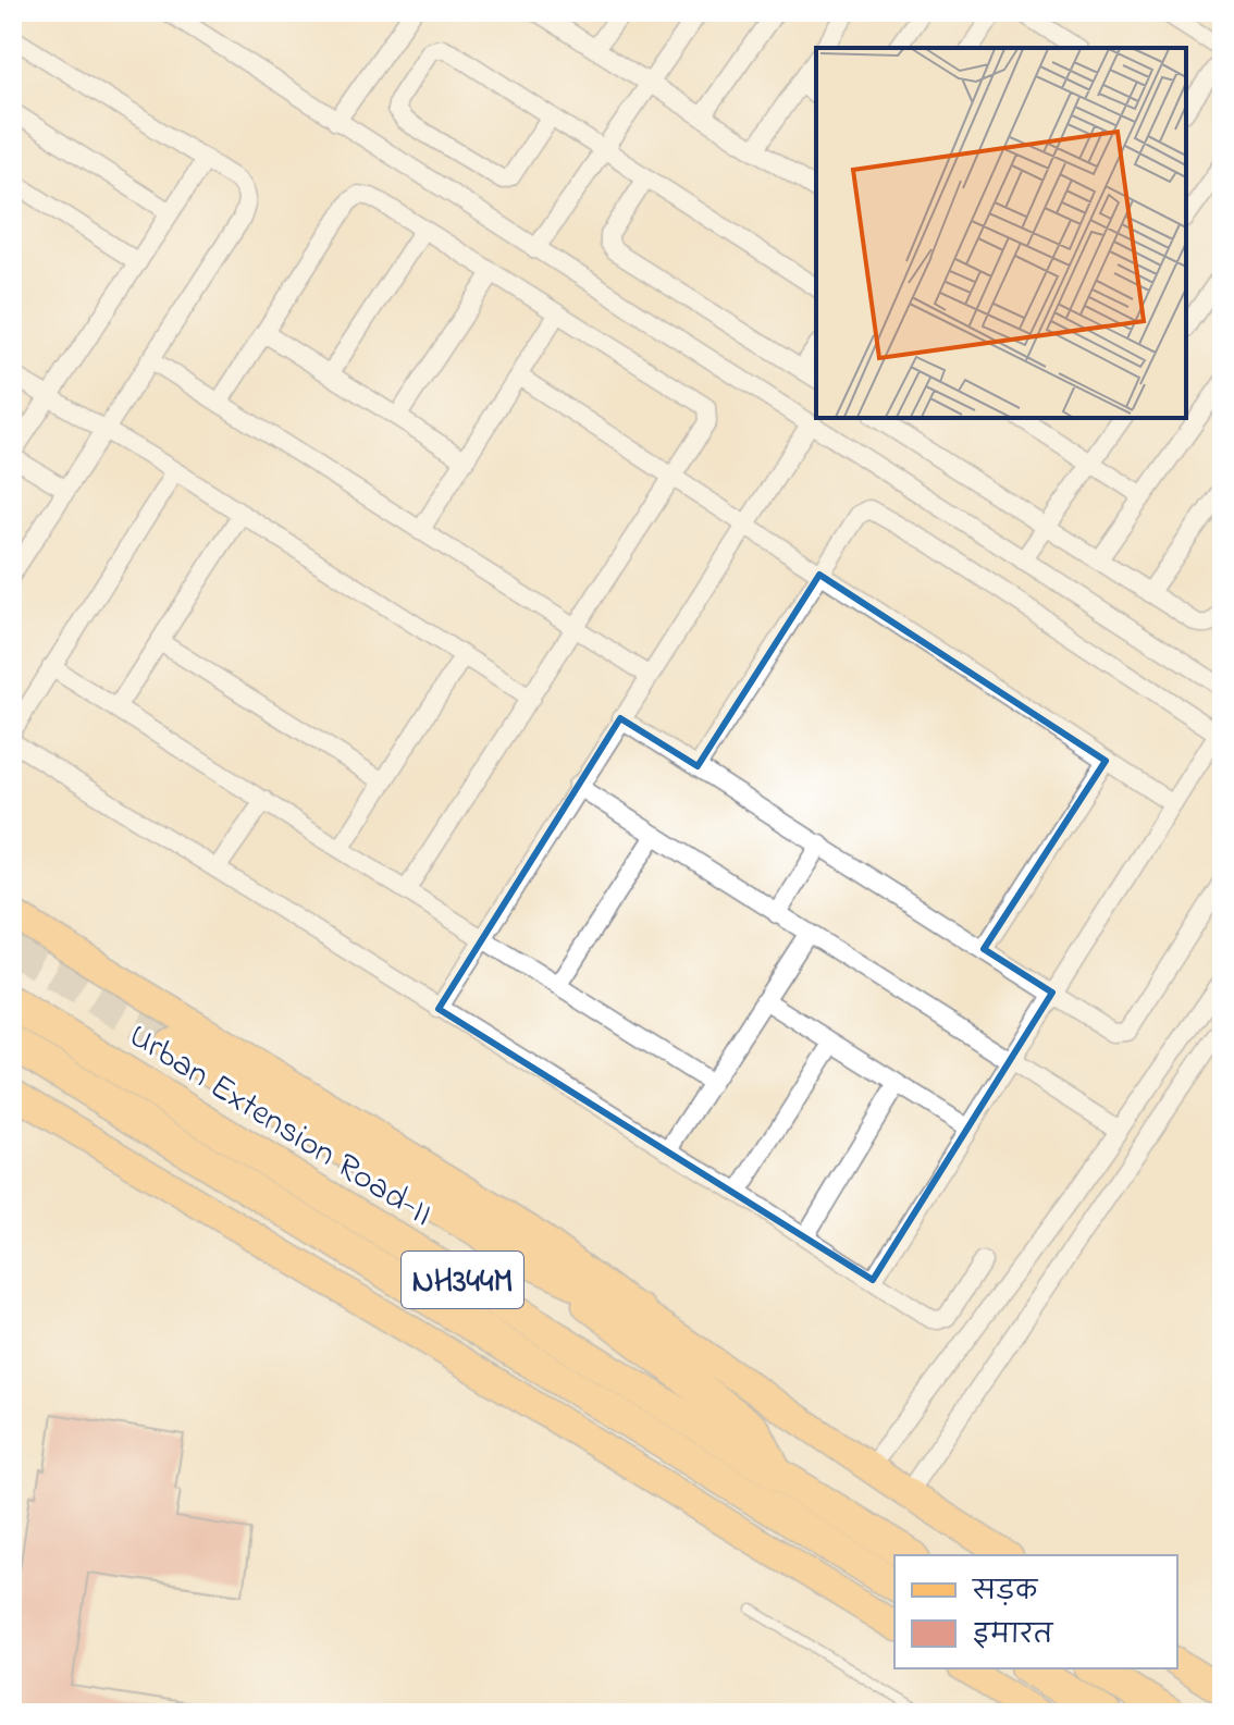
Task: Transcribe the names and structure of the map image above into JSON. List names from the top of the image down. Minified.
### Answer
{"streets":{"highway":["Urban Extension Road-II","NH344M"]},"legend":["सड़क","इमारत"]}
